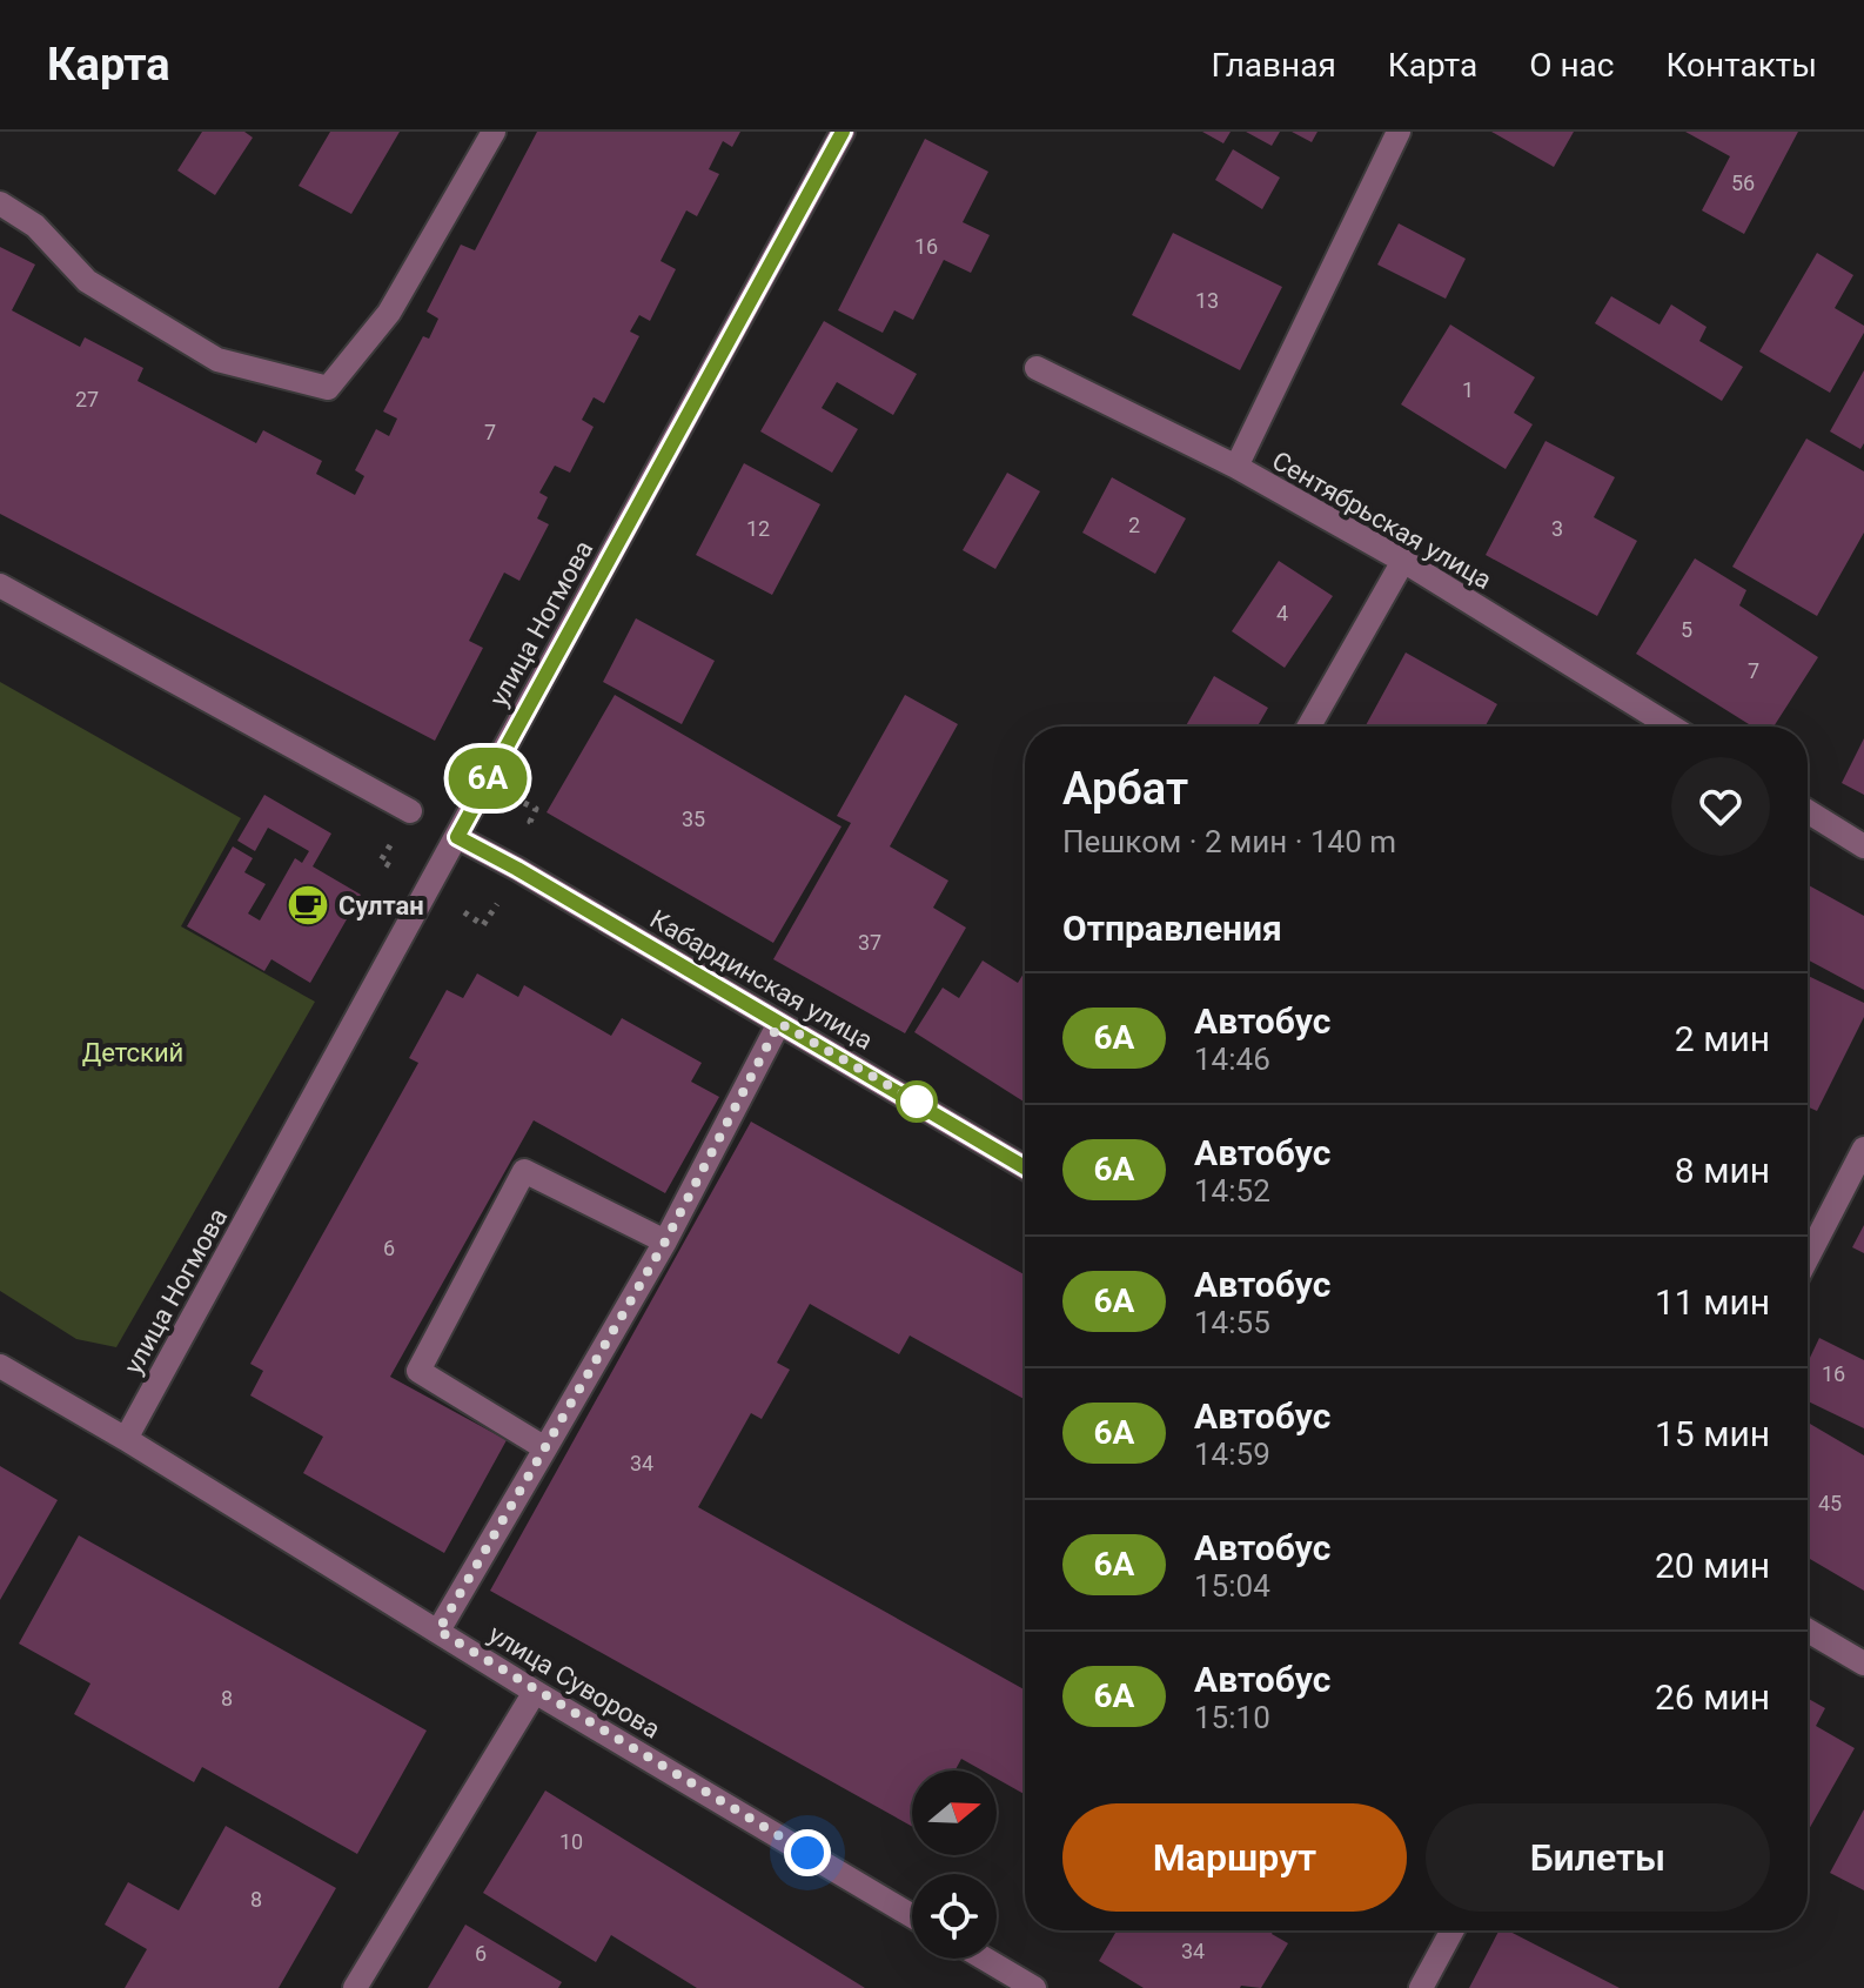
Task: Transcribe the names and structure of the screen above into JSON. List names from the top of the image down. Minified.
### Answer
{"streets":{"street":["Сентябрьская улица","улица Ногмова","Кабардинская улица","улица Суворова"]},"crossings":[["улица Ногмова","Кабардинская улица"],["улица Ногмова","улица Суворова"]],"parks":["Детский"],"places":{"cafe":["Султан"]},"lines":["bus line 6А"],"house_numbers":["56","16","13","1","27","7","2","12","3","4","5","7","35","37","6","16","34","45","8","10","8","34","6"],"north":"right","page":{"header":"Карта","nav":["Главная","Карта","О нас","Контакты"],"on_map":"6А","heading":[["Арбат","Пешком · 2 мин · 140 m"],"Отправления"],"list":[{"mark":"6А","name":"Автобус","note":"14:46","value":"2 мин"},{"mark":"6А","name":"Автобус","note":"14:52","value":"8 мин"},{"mark":"6А","name":"Автобус","note":"14:55","value":"11 мин"},{"mark":"6А","name":"Автобус","note":"14:59","value":"15 мин"},{"mark":"6А","name":"Автобус","note":"15:04","value":"20 мин"},{"mark":"6А","name":"Автобус","note":"15:10","value":"26 мин"}],"buttons":["Маршрут","Билеты"]}}
